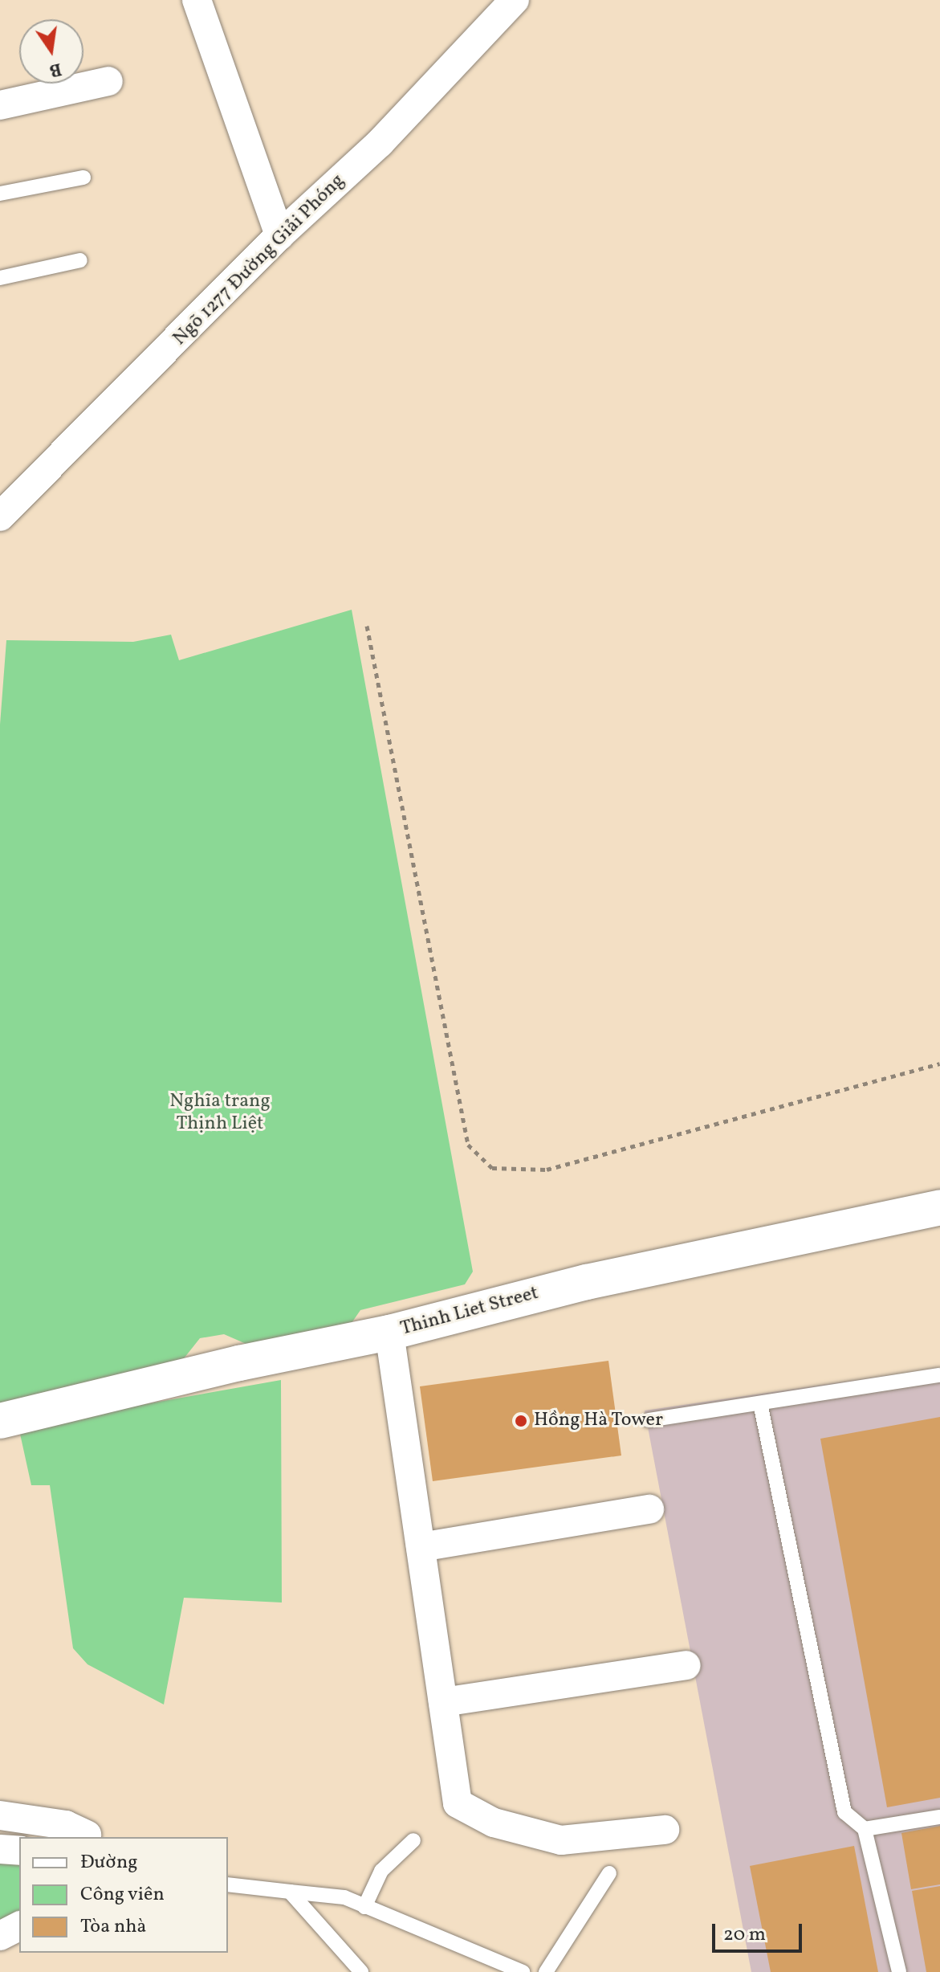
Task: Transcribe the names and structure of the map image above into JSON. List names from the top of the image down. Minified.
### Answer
{"streets":{"street":["Ngõ 1277 Đường Giải Phóng","Thinh Liet Street"]},"parks":["Nghĩa trang Thịnh Liệt"],"places":["Hồng Hà Tower"],"legend":["Đường","Công viên","Tòa nhà"],"scale_bar":"20 m","north":"bottom"}
